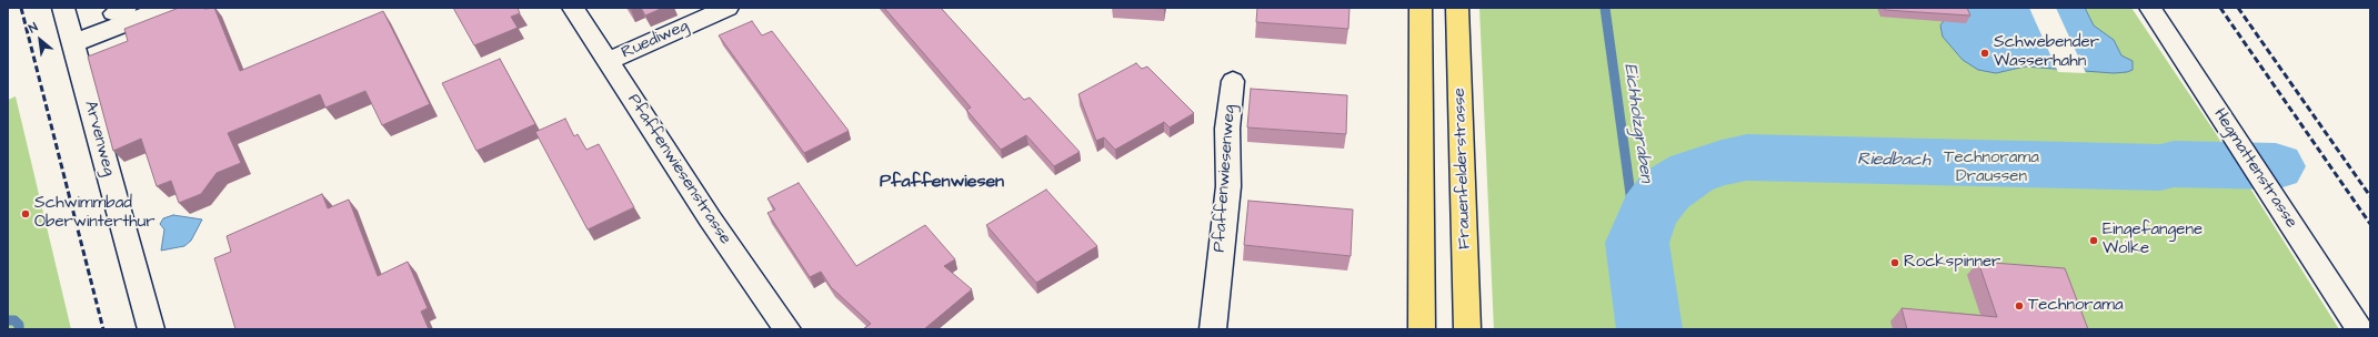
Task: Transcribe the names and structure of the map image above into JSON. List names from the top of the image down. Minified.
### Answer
{"streets":{"main road":["Frauenfelderstrasse"],"street":["Ruediweg","Arvenweg","Hegmattenstrasse","Pfaffenwiesenstrasse","Pfaffenwiesenweg"]},"crossings":[["Ruediweg","Pfaffenwiesenstrasse"]],"districts":["Pfaffenwiesen"],"water":["Eichholzgraben","Riedbach"],"parks":["Technorama Draussen"],"places":["Schwebender Wasserhahn","Schwimmbad Oberwinterthur","Eingefangene Wolke","Rockspinner","Technorama"],"north":"top left"}
